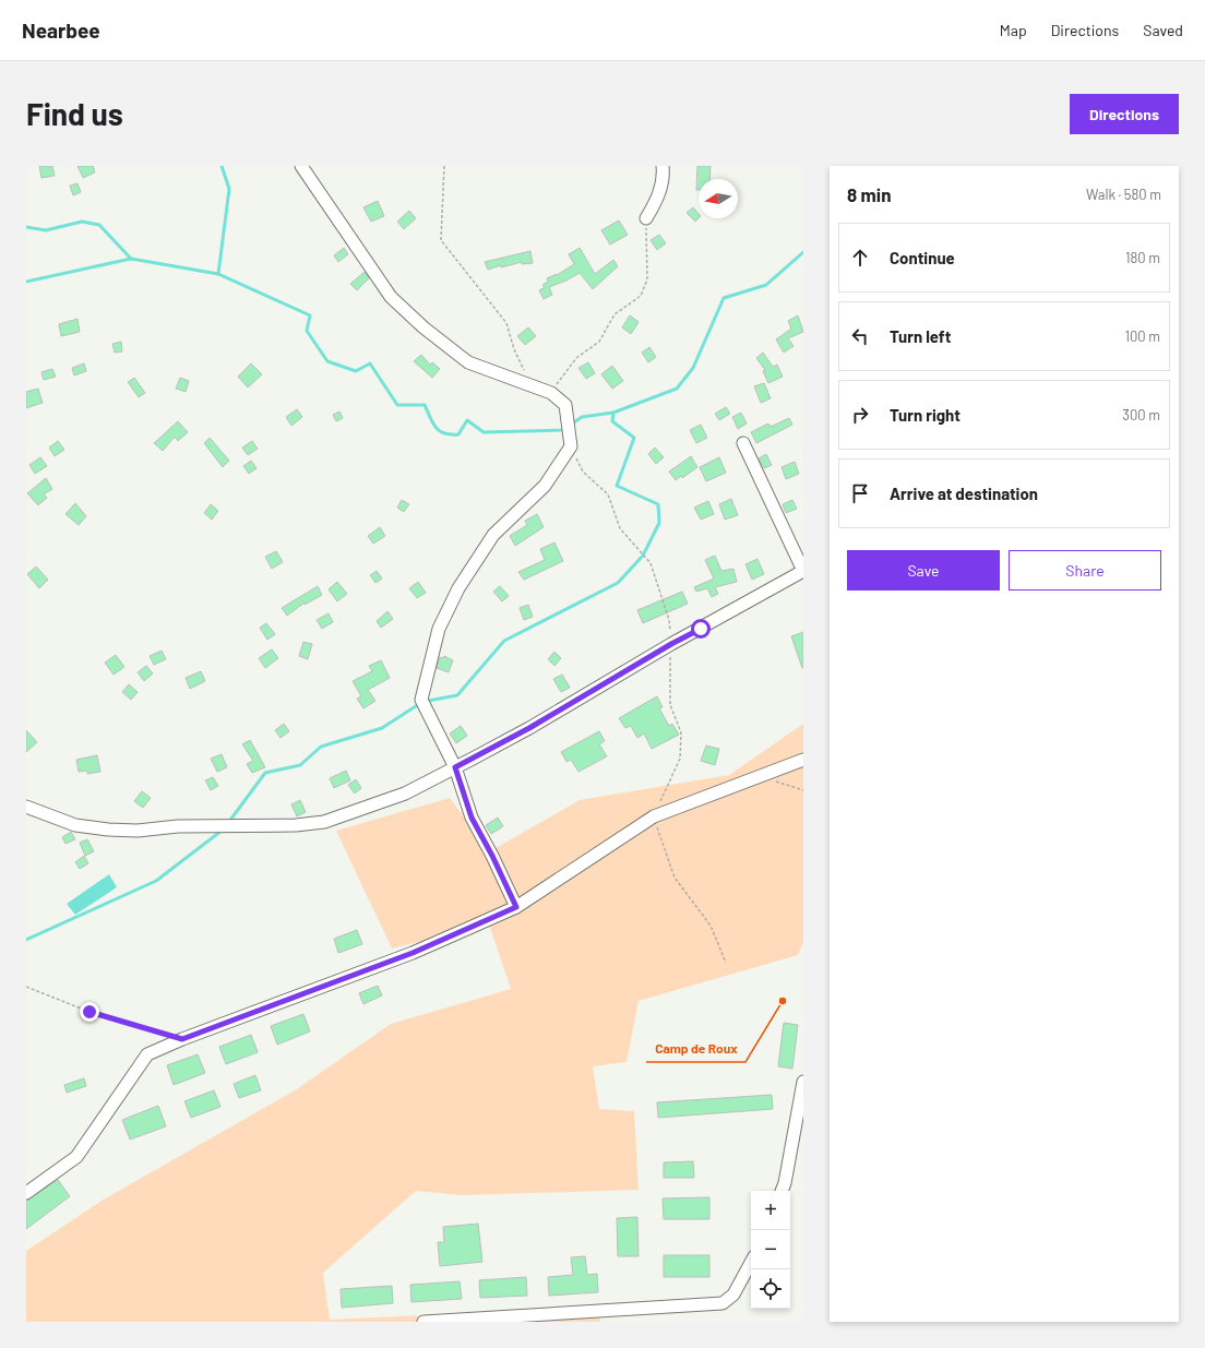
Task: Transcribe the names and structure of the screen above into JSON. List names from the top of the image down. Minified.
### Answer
{"places":["Camp de Roux"],"north":"left","page":{"header":"Nearbee","nav":["Map","Directions","Saved"],"buttons":["Directions",["Save","Share"]],"title":"Find us","heading":["8 min","Walk · 580 m"],"list":[["Continue","180 m"],["Turn left","100 m"],["Turn right","300 m"],"Arrive at destination"],"map_buttons":["+","−"]}}
